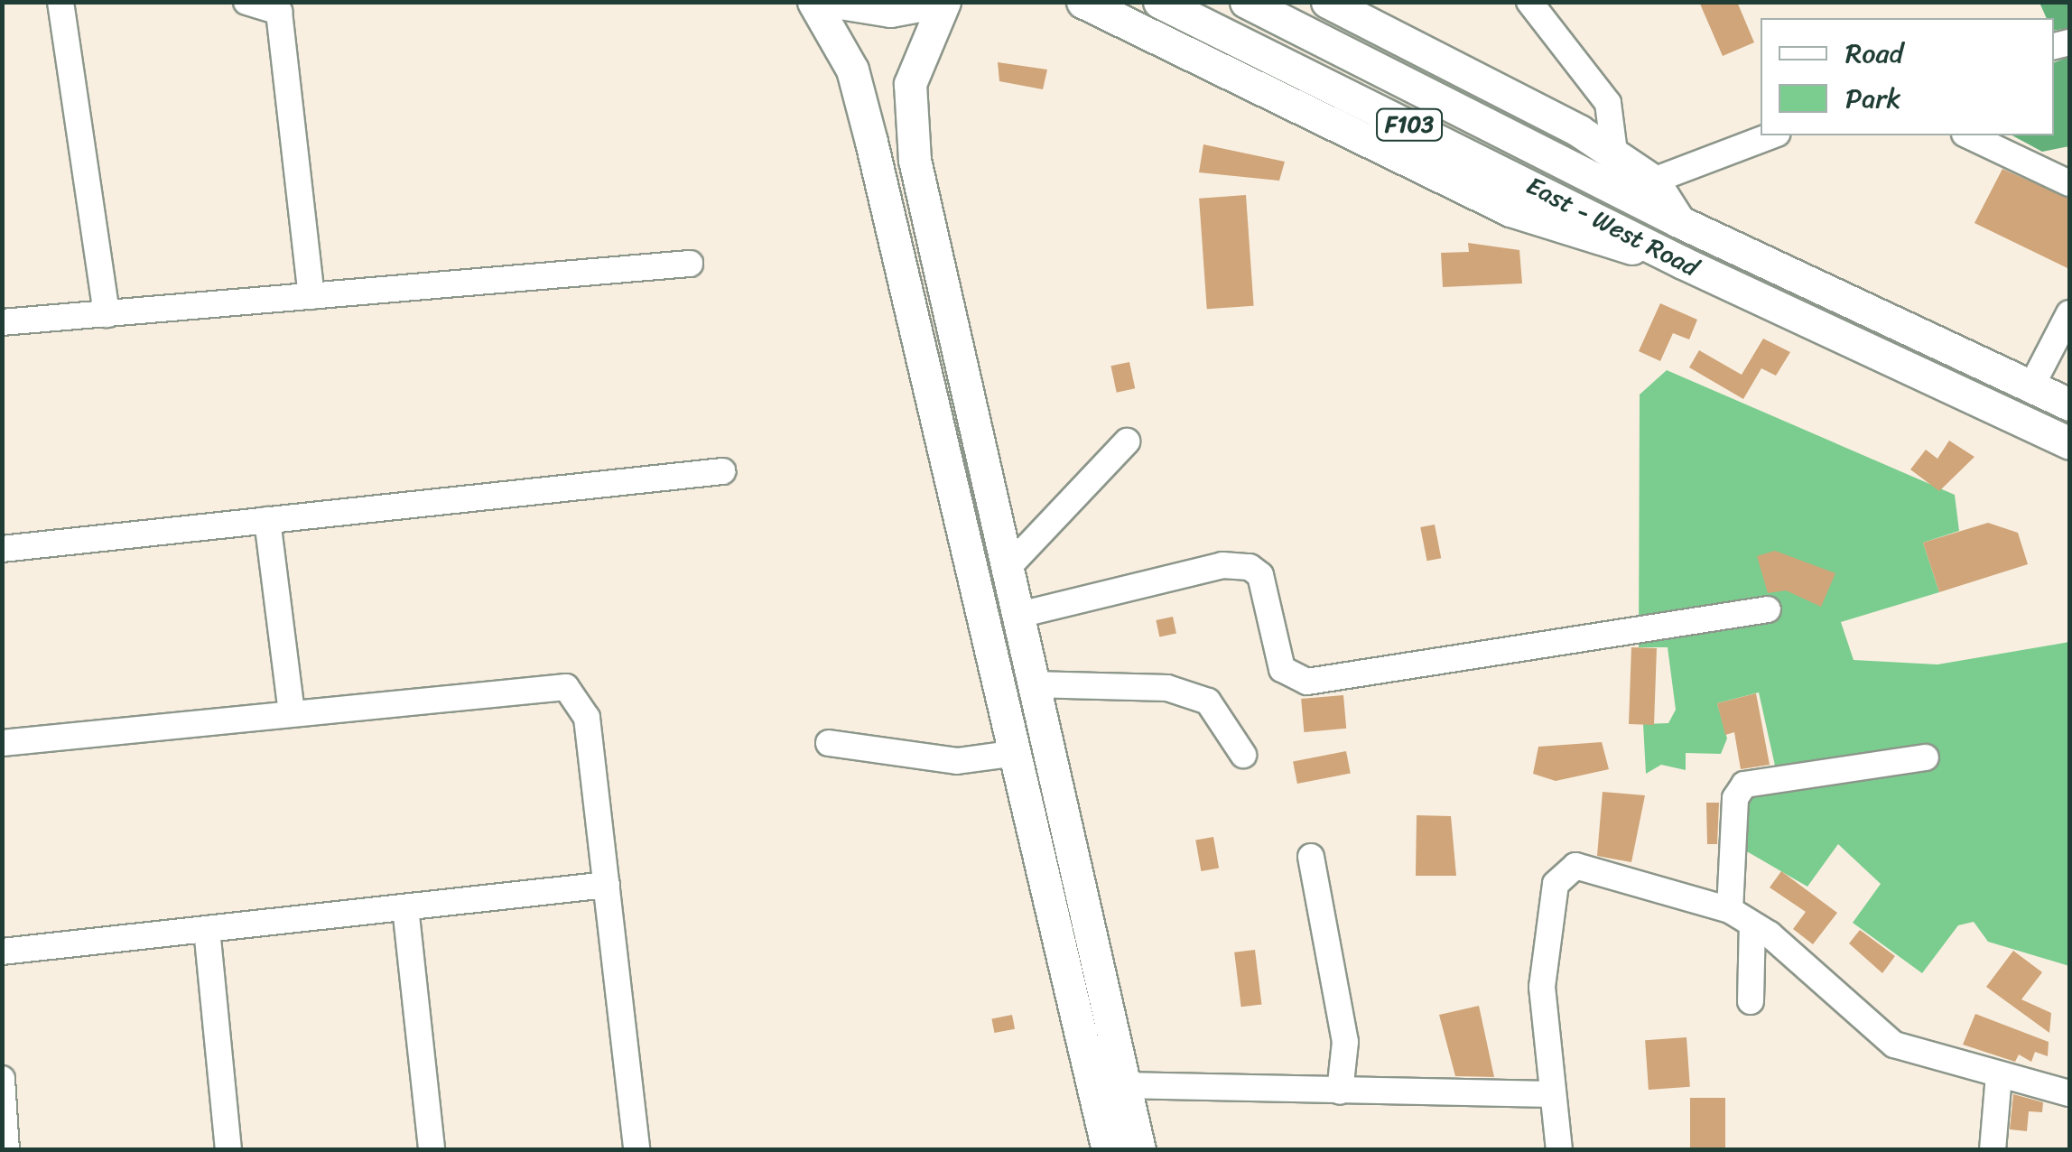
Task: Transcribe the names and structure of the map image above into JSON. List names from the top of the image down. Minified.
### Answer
{"streets":{"main road":["F103","East - West Road"]},"legend":["Road","Park"]}
